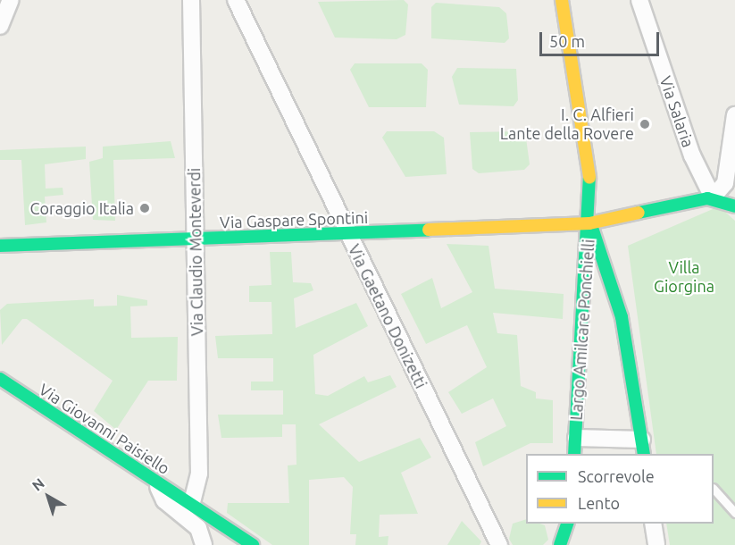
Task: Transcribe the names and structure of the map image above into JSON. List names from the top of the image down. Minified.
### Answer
{"streets":{"street":["Via Salaria","Via Gaspare Spontini","Via Claudio Monteverdi","Via Gaetano Donizetti","Largo Amilcare Ponchielli","Via Giovanni Paisiello"]},"crossings":[["Via Salaria","Via Gaspare Spontini"],["Via Gaspare Spontini","Via Claudio Monteverdi"],["Via Gaspare Spontini","Via Gaetano Donizetti"],["Via Gaspare Spontini","Largo Amilcare Ponchielli"],["Via Claudio Monteverdi","Via Giovanni Paisiello"]],"parks":["Villa Giorgina"],"places":["I. C. Alfieri Lante della Rovere","Coraggio Italia"],"legend":["Scorrevole","Lento"],"scale_bar":"50 m","north":"top left"}
